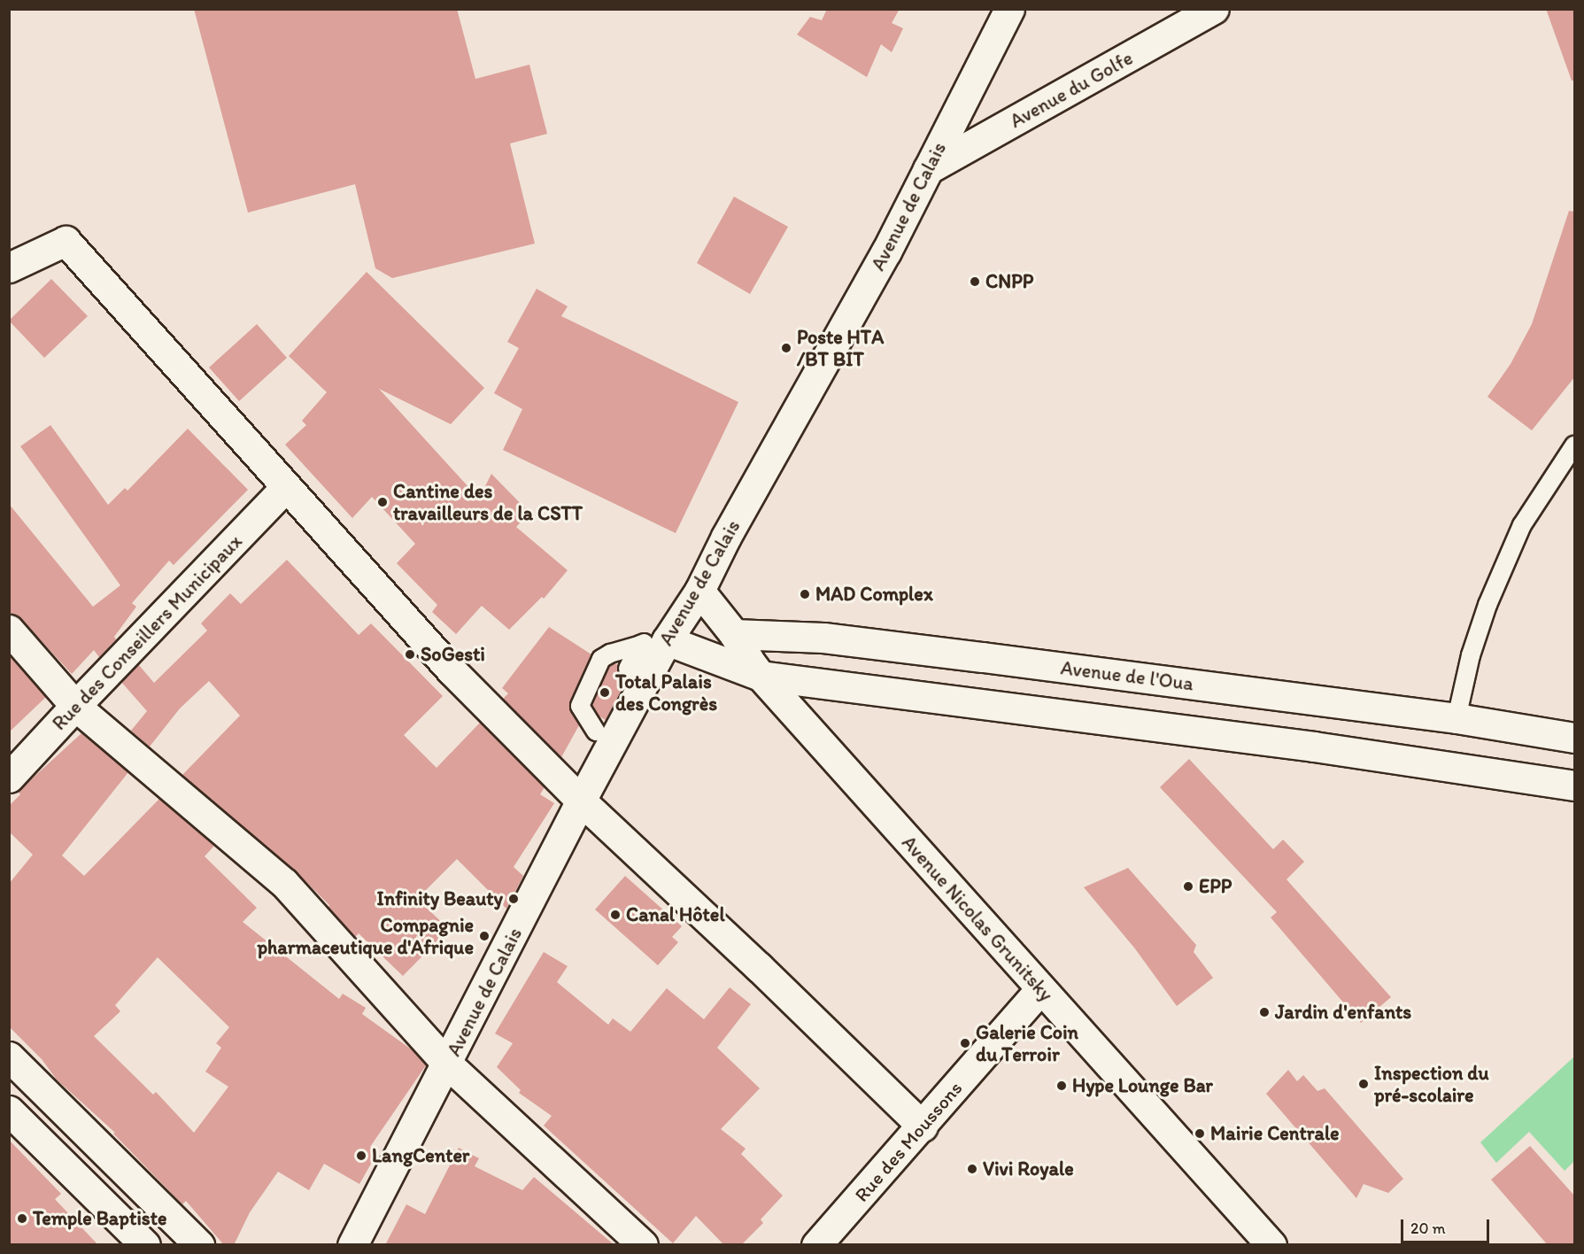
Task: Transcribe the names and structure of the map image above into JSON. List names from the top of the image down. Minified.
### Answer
{"streets":{"main road":["Avenue du Golfe","Avenue de Calais","Rue des Conseillers Municipaux","Avenue de l'Oua","Avenue Nicolas Grunitsky","Rue des Moussons"]},"crossings":[["Avenue du Golfe","Avenue de Calais"],["Avenue de l'Oua","Avenue Nicolas Grunitsky"],["Avenue Nicolas Grunitsky","Rue des Moussons"]],"places":["CNPP","Poste HTA /BT BIT","Cantine des travailleurs de la CSTT","MAD Complex","SoGesti","Total Palais des Congrès","EPP","Infinity Beauty","Canal Hôtel","Compagnie pharmaceutique d'Afrique","Jardin d'enfants","Galerie Coin du Terroir","Inspection du pré-scolaire","Hype Lounge Bar","Mairie Centrale","LangCenter","Vivi Royale","Temple Baptiste"],"scale_bar":"20 m"}
